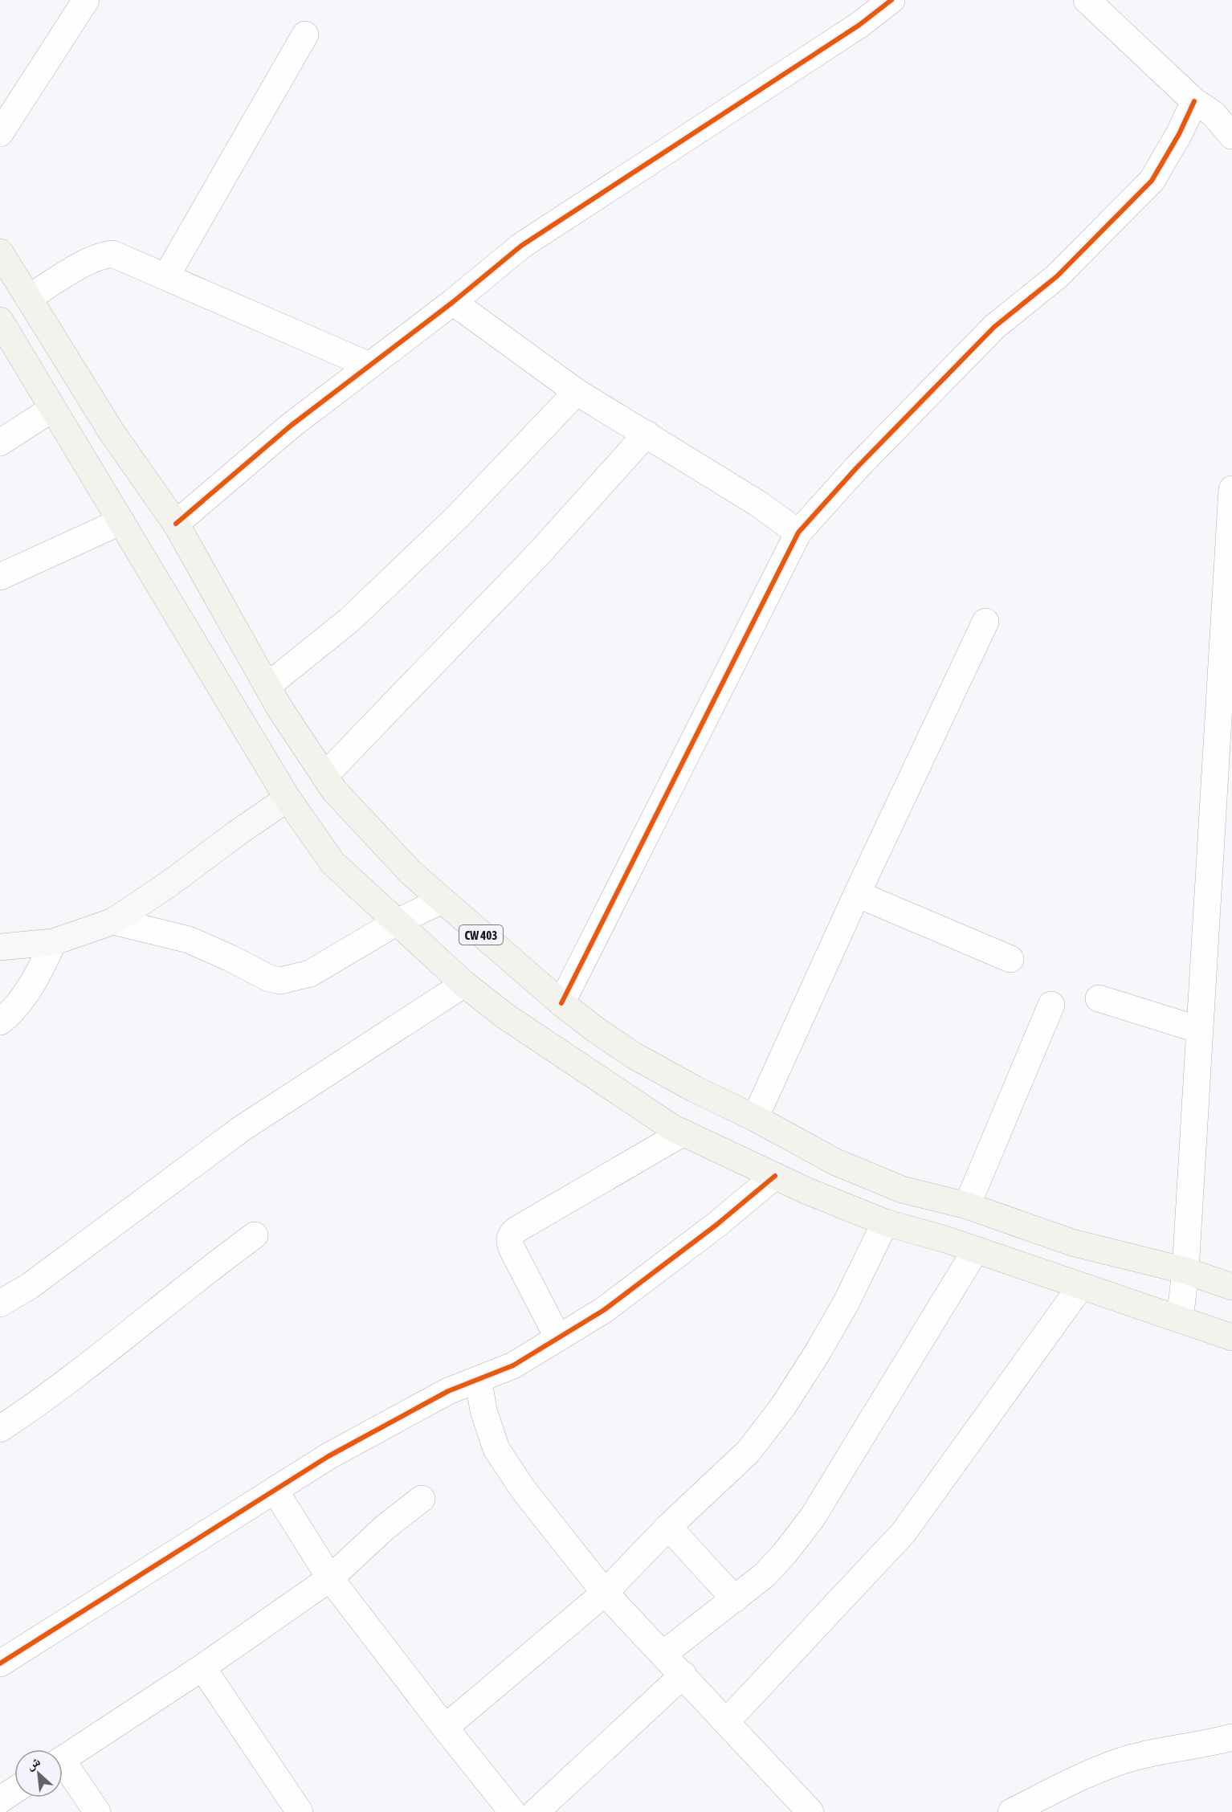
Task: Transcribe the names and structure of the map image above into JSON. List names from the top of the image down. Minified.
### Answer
{"streets":{"main road":["CW 403"]},"north":"top left"}
